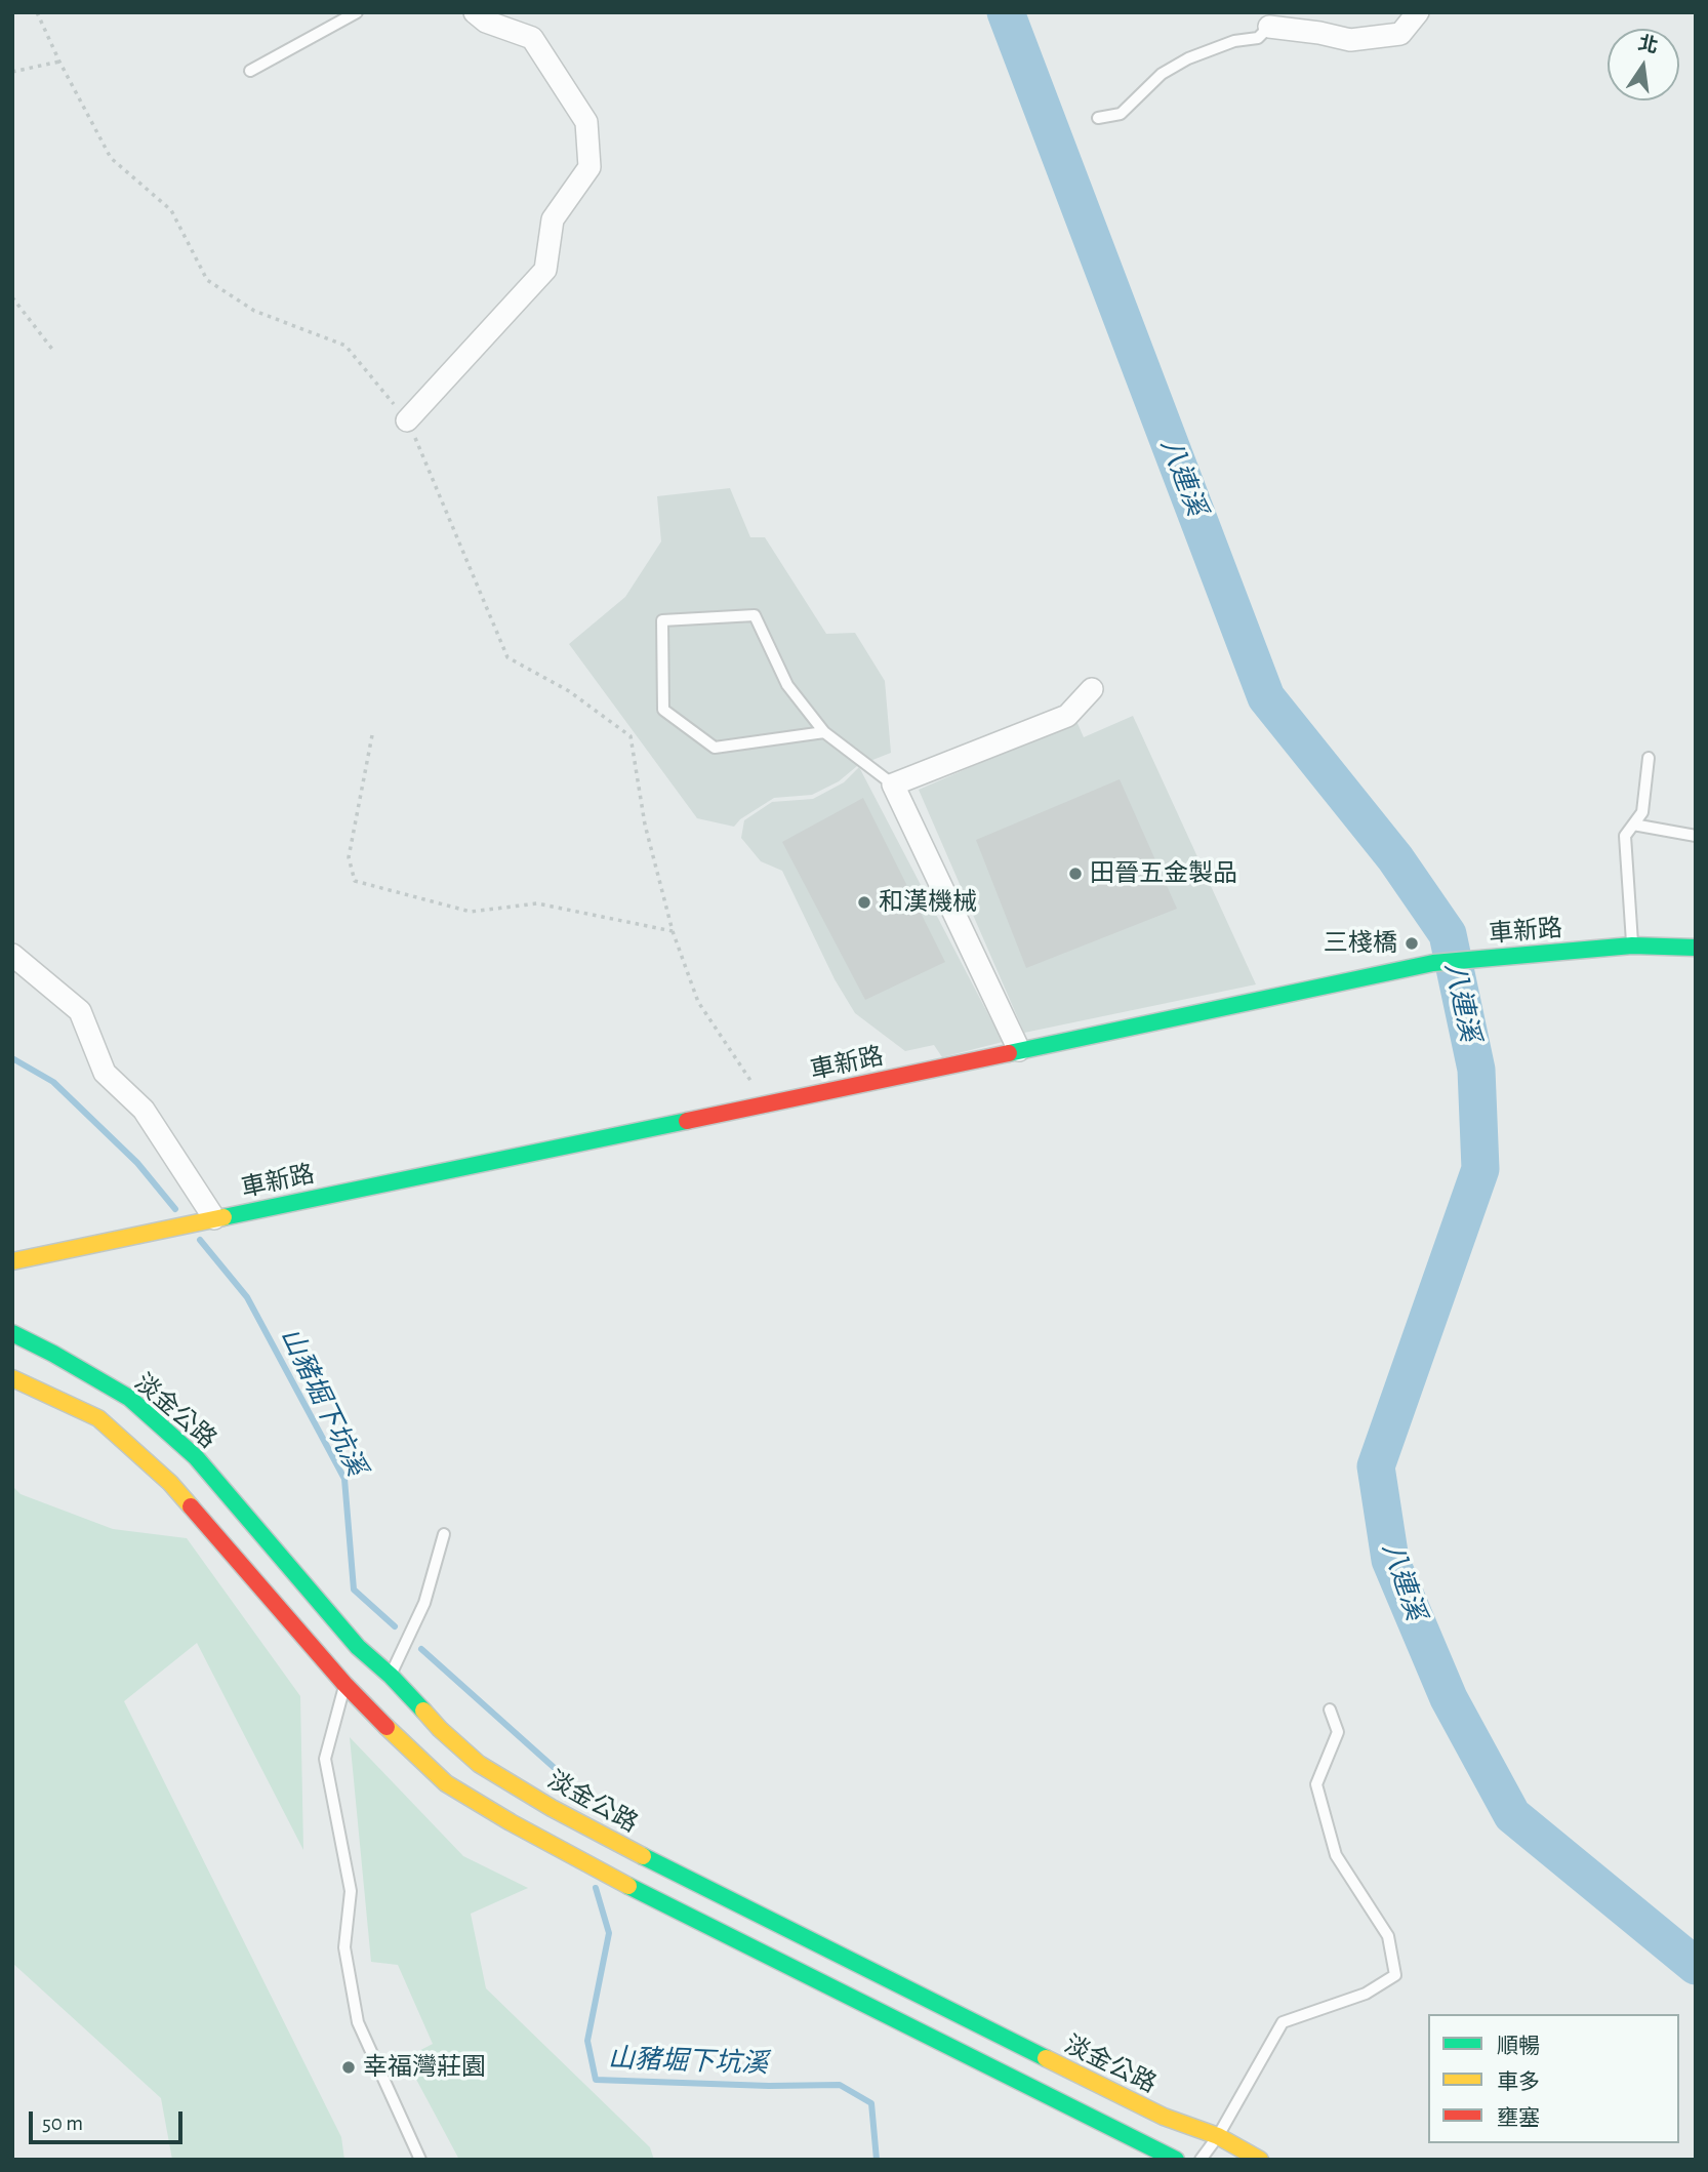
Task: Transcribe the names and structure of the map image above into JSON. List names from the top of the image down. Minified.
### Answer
{"streets":{"main road":["車新路","淡金公路"]},"water":["八連溪","山豬堀下坑溪"],"places":["田晉五金製品","和漢機械","三棧橋","幸福灣莊園"],"legend":["順暢","車多","壅塞"],"scale_bar":"50 m","north":"top"}
